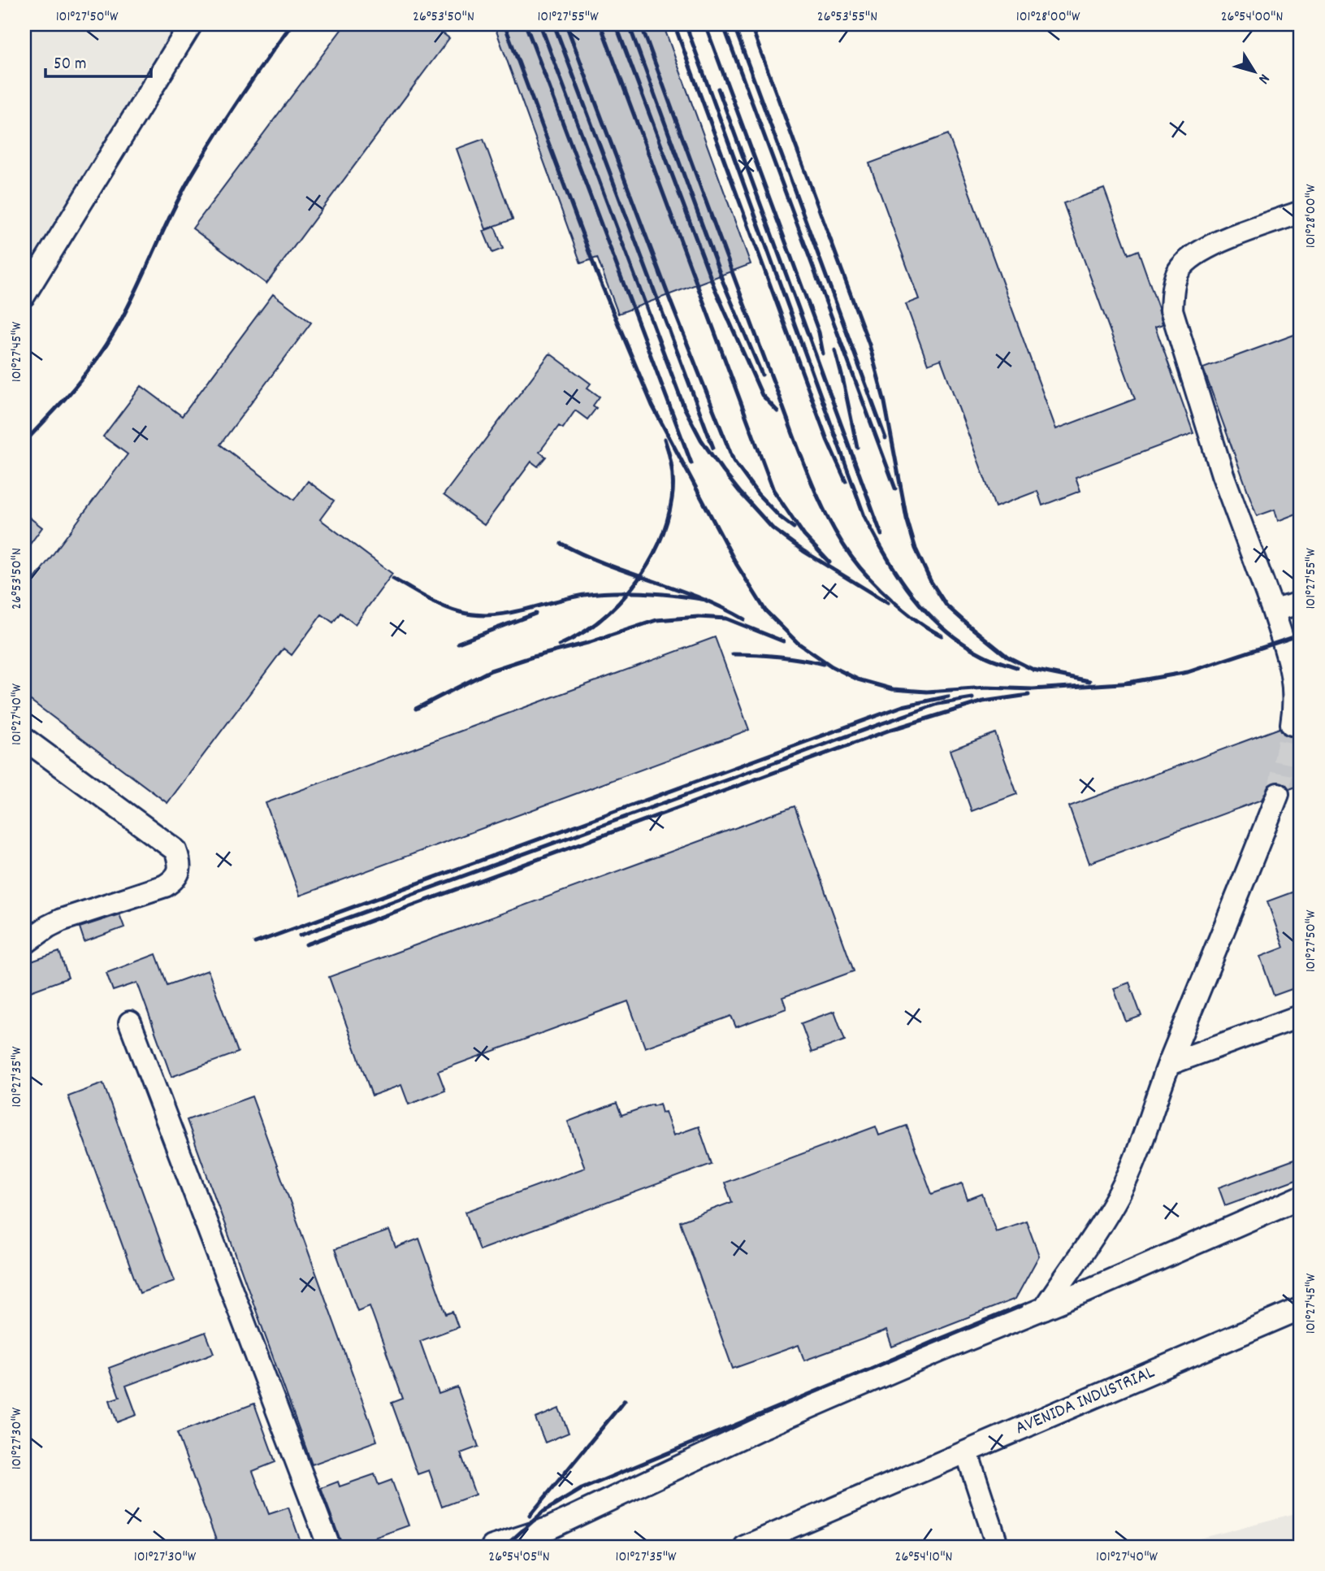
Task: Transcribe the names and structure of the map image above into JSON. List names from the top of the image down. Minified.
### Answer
{"streets":{"street":["AVENIDA INDUSTRIAL"]},"scale_bar":"50 m","north":"bottom right","coordinates":["101°27'50\"W","26°53'50\"N","101°27'55\"W","26°53'55\"N","101°28'00\"W","26°54'00\"N","101°27'45\"W","101°27'40\"W","101°27'35\"W","101°27'30\"W","26°54'05\"N","26°54'10\"N"]}
